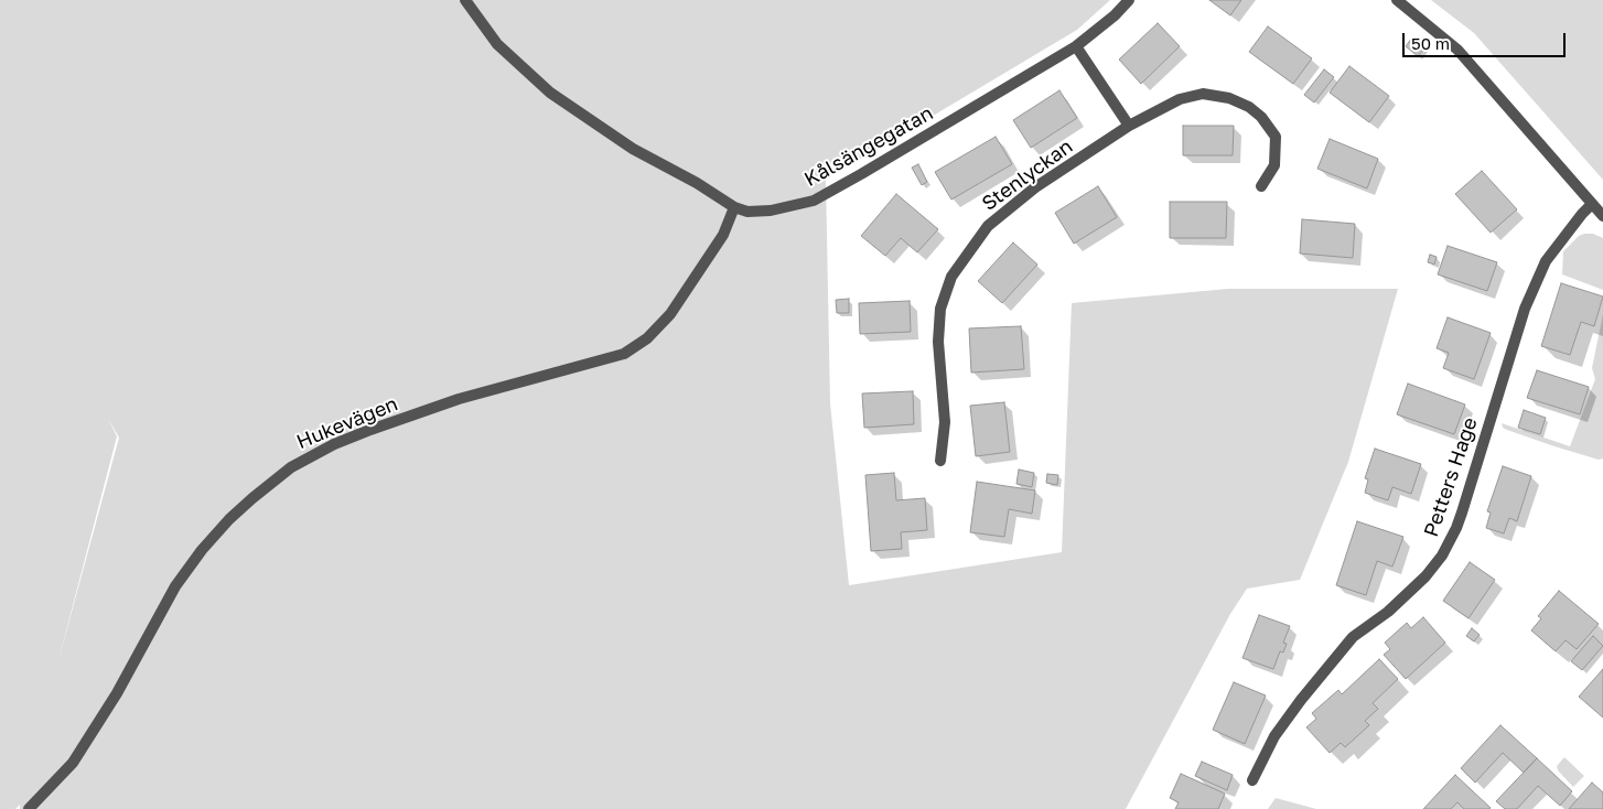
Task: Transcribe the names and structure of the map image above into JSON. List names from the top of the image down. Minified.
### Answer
{"streets":{"street":["Kålsängegatan","Stenlyckan","Hukevägen","Petters Hage"]},"crossings":[["Kålsängegatan","Hukevägen"]],"scale_bar":"50 m"}
